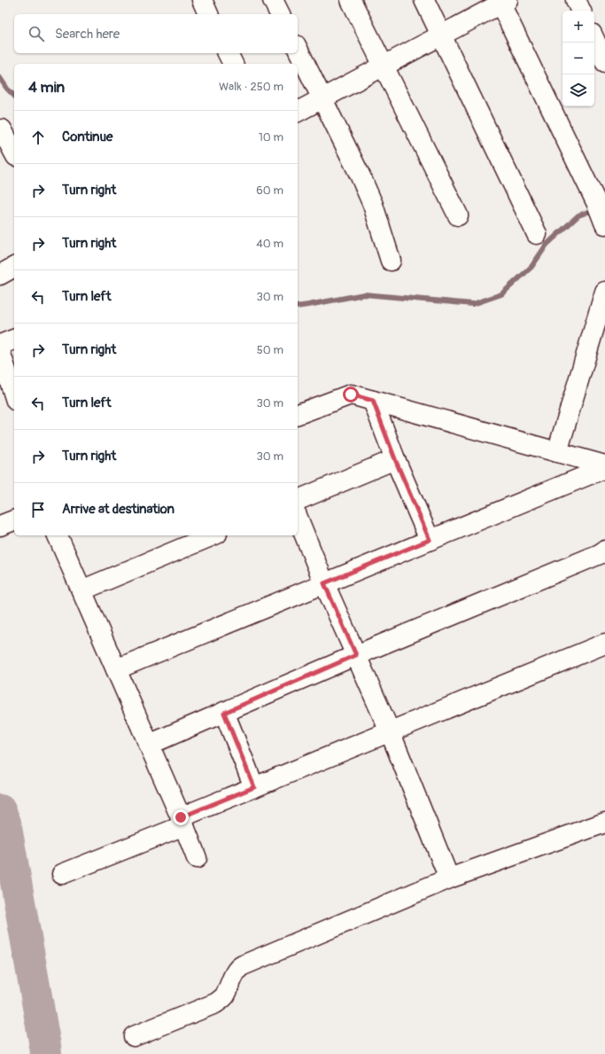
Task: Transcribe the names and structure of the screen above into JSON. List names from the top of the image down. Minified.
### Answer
{"page":{"map_buttons":["+","−"],"search":"Search here","heading":["4 min","Walk · 250 m"],"list":[["Continue","10 m"],["Turn right","60 m"],["Turn right","40 m"],["Turn left","30 m"],["Turn right","50 m"],["Turn left","30 m"],["Turn right","30 m"],"Arrive at destination"]}}
